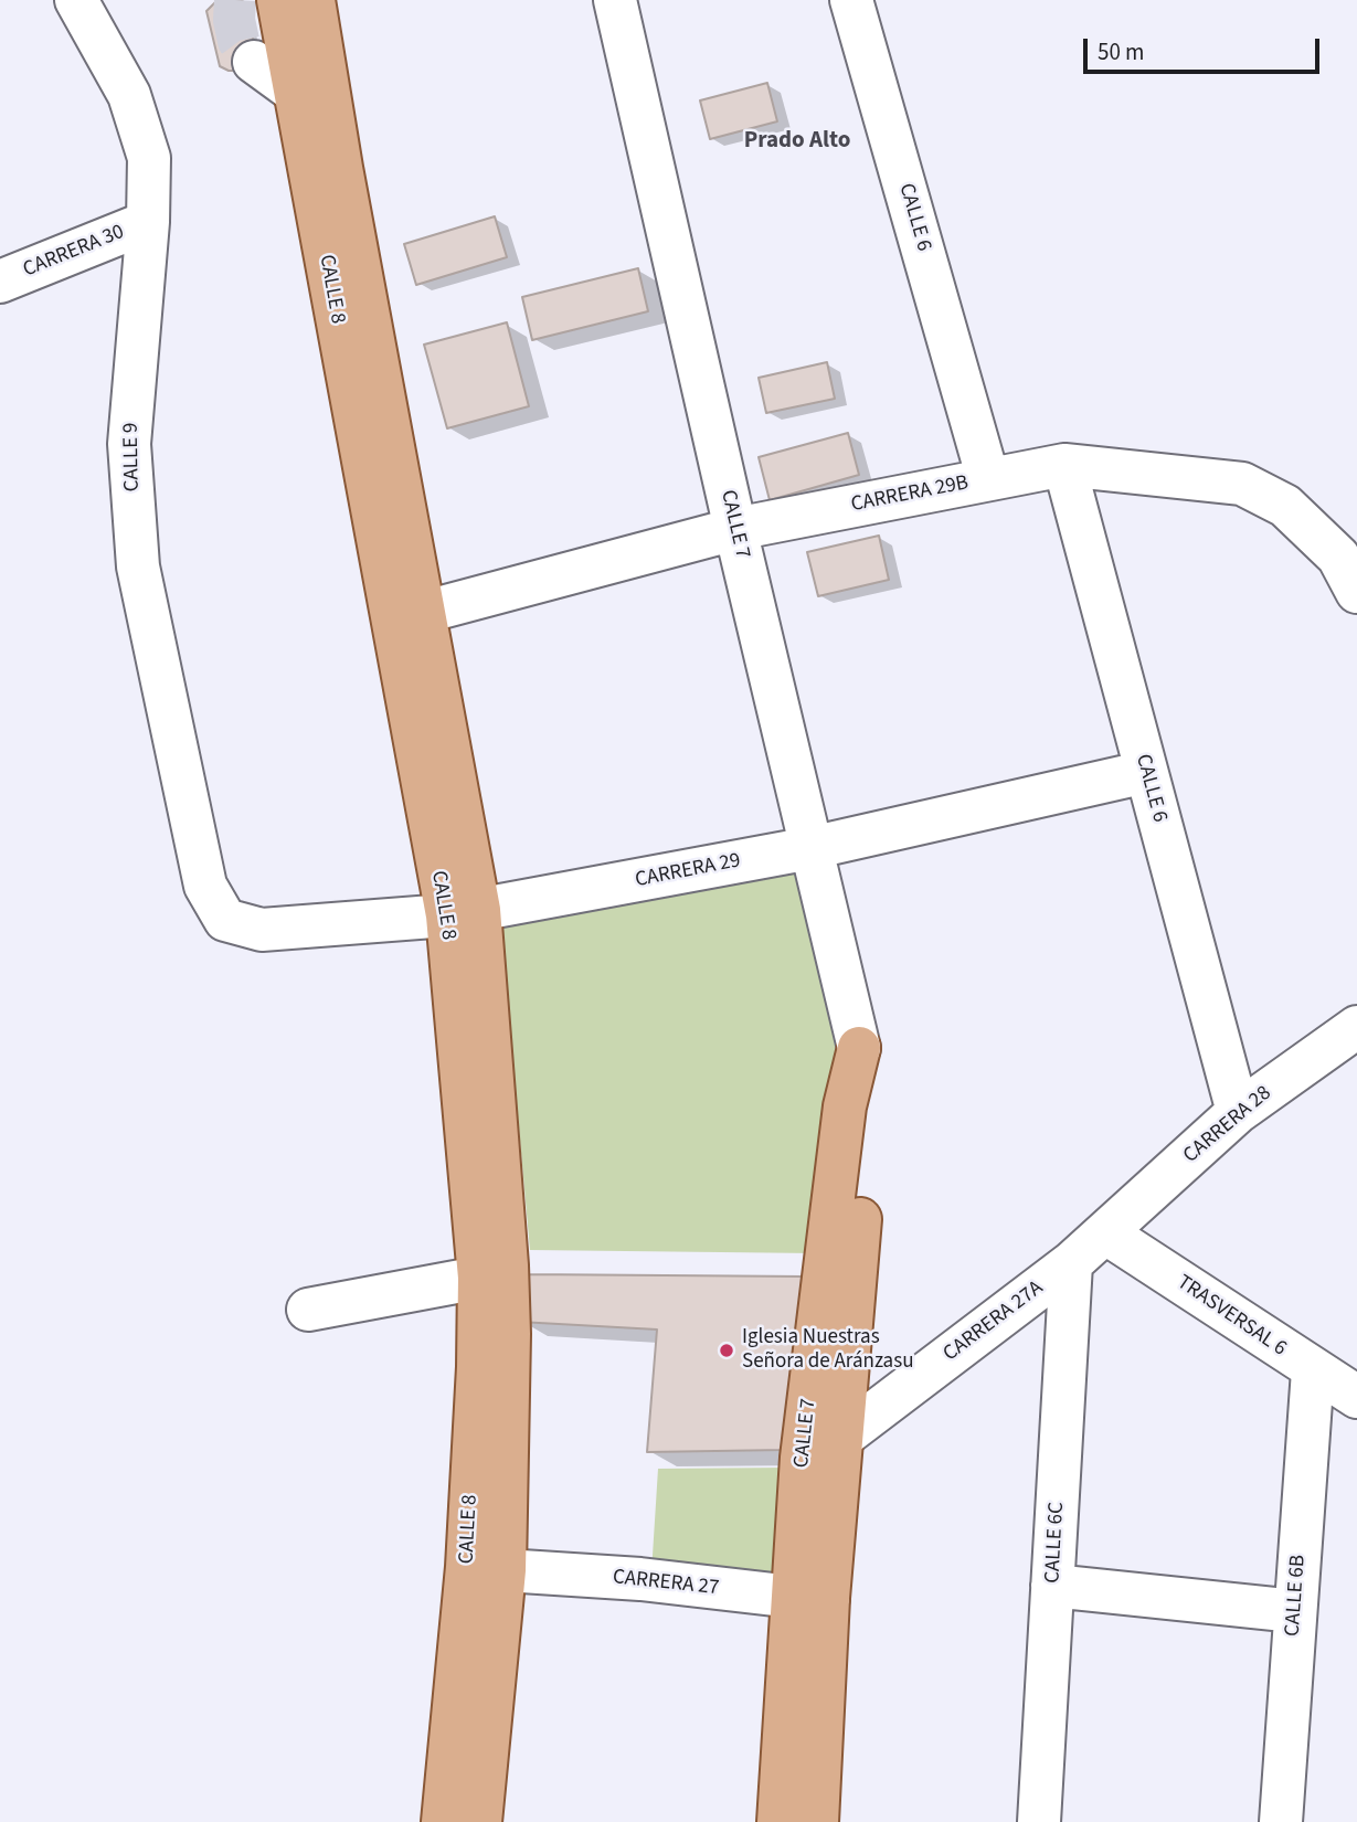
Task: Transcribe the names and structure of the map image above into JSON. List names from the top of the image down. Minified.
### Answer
{"streets":{"main road":["CALLE 8","CALLE 7"],"street":["CALLE 6","CARRERA 30","CALLE 9","CARRERA 29B","CARRERA 29","CARRERA 28","TRASVERSAL 6","CARRERA 27A","CALLE 6C","CARRERA 27","CALLE 6B"]},"crossings":[["CALLE 6","CARRERA 29B"],["CALLE 6","CARRERA 29"],["CALLE 6","CARRERA 28"],["CARRERA 30","CALLE 9"],["CALLE 8","CARRERA 29B"],["CALLE 8","CARRERA 29"],["CALLE 8","CARRERA 27"],["CALLE 9","CARRERA 29"],["CARRERA 29B","CALLE 7"],["CALLE 7","CARRERA 29"],["CALLE 7","CARRERA 27A"],["CALLE 7","CARRERA 27"],["CARRERA 28","TRASVERSAL 6"],["CARRERA 28","CARRERA 27A"],["TRASVERSAL 6","CARRERA 27A"],["TRASVERSAL 6","CALLE 6B"],["CARRERA 27A","CALLE 6C"]],"districts":["Prado Alto"],"places":["Iglesia Nuestras Señora de Aránzasu"],"scale_bar":"50 m"}
